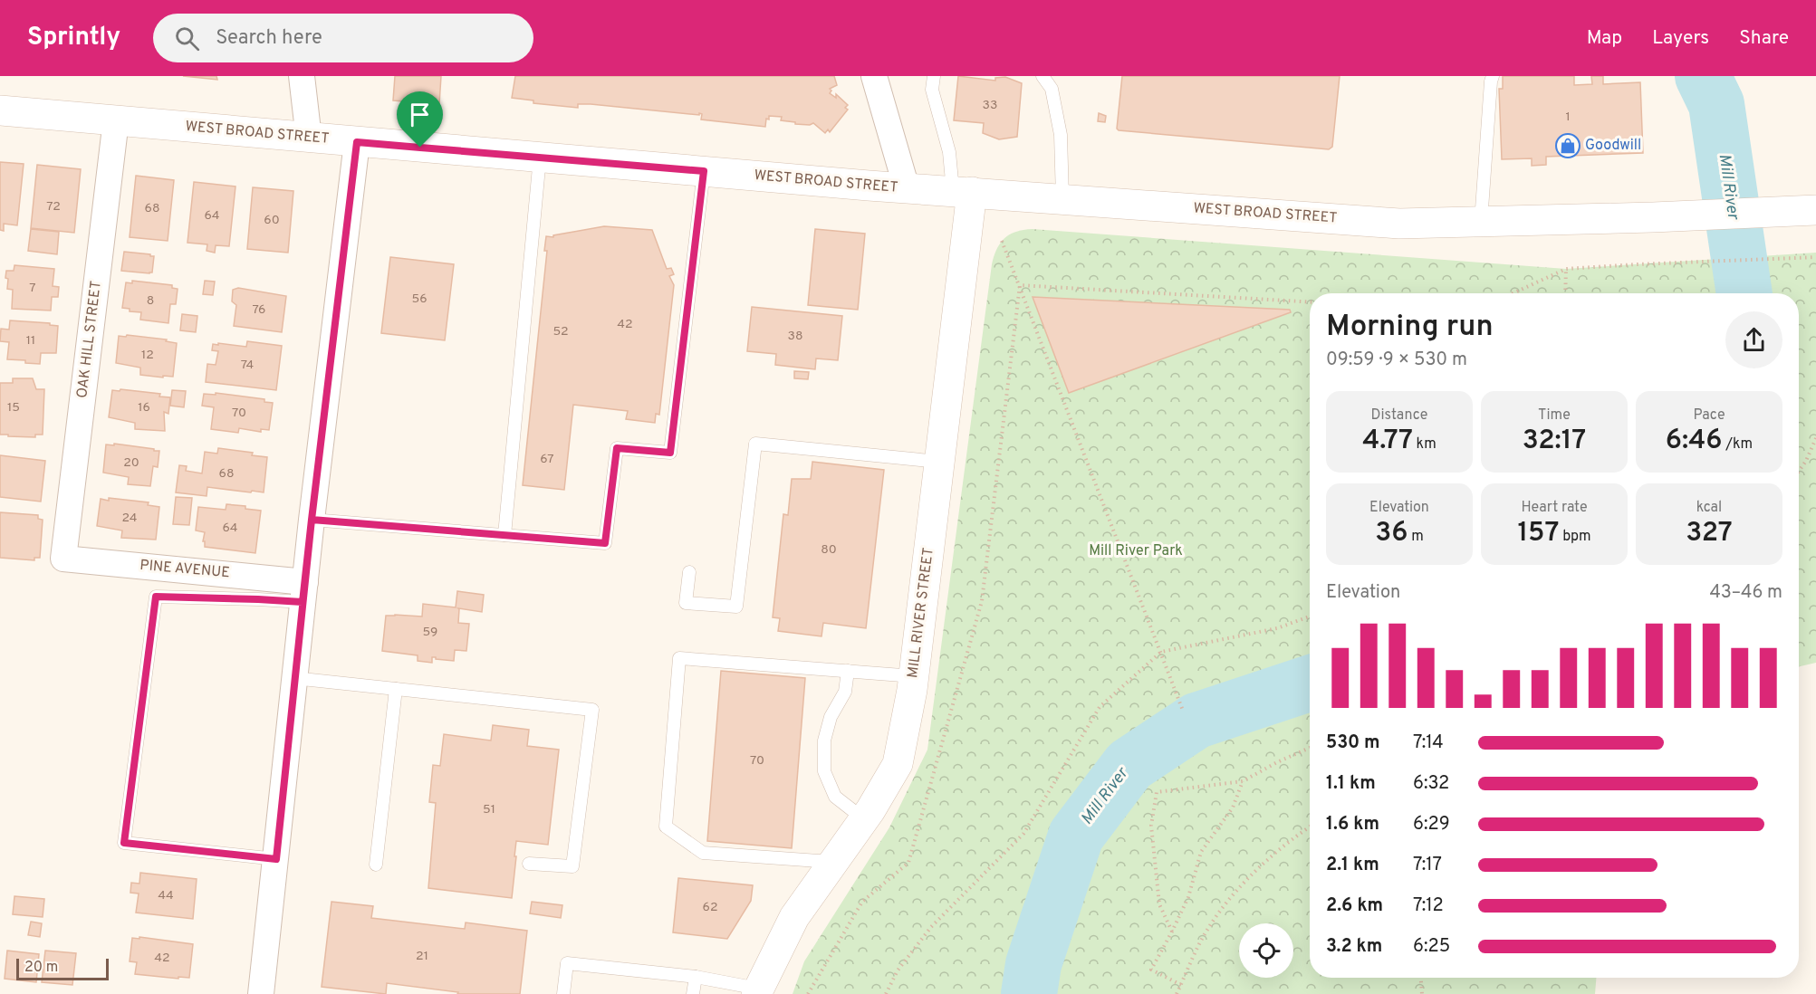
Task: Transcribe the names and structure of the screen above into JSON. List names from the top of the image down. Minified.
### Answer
{"streets":{"main road":["WEST BROAD STREET","MILL RIVER STREET"],"street":["OAK HILL STREET","PINE AVENUE"]},"crossings":[["WEST BROAD STREET","OAK HILL STREET"],["WEST BROAD STREET","MILL RIVER STREET"],["OAK HILL STREET","PINE AVENUE"]],"water":["Mill River"],"parks":["Mill River Park"],"places":{"shop":["Goodwill"]},"house_numbers":["33","1","72","68","64","60","7","56","8","76","42","52","38","11","12","74","15","16","70","67","20","68","24","64","80","59","70","51","44","62","21","42"],"scale_bar":"20 m","page":{"header":"Sprintly","search":"Search here","nav":["Map","Layers","Share"],"heading":["Morning run","09:59 · 9 × 530 m"],"stats":[["Distance","4.77 km"],["Time","32:17"],["Pace","6:46 /km"],["Elevation","36 m"],["Heart rate","157 bpm"],["kcal","327"]],"chart":["Elevation","43–46 m"],"list":[{"name":"530 m","note":"7:14"},{"name":"1.1 km","note":"6:32"},{"name":"1.6 km","note":"6:29"},{"name":"2.1 km","note":"7:17"},{"name":"2.6 km","note":"7:12"},{"name":"3.2 km","note":"6:25"}],"scale":"20 m"}}
